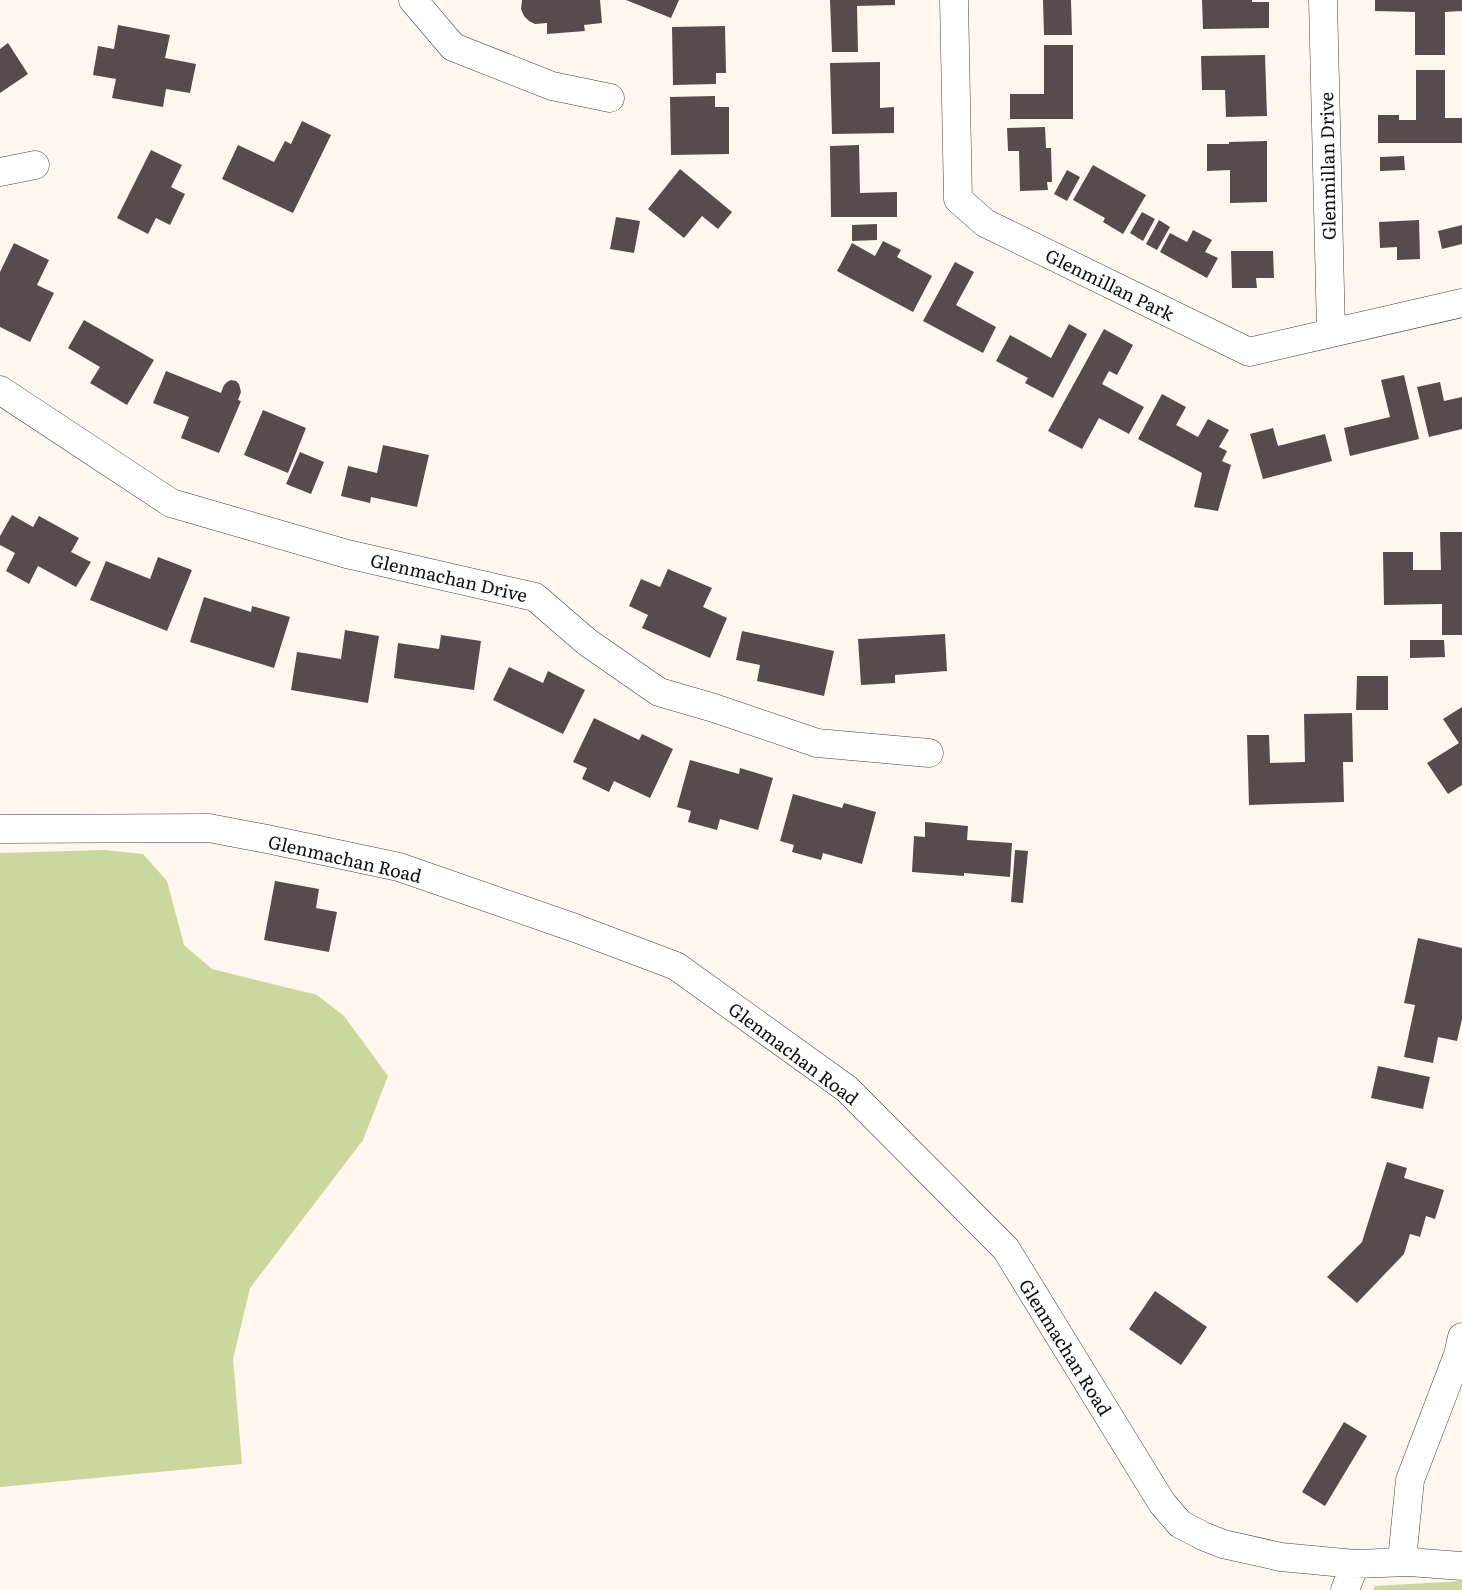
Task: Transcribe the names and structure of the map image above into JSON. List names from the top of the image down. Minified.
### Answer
{"streets":{"street":["Glenmillan Drive","Glenmillan Park","Glenmachan Drive","Glenmachan Road"]},"crossings":[["Glenmillan Drive","Glenmillan Park"]]}
